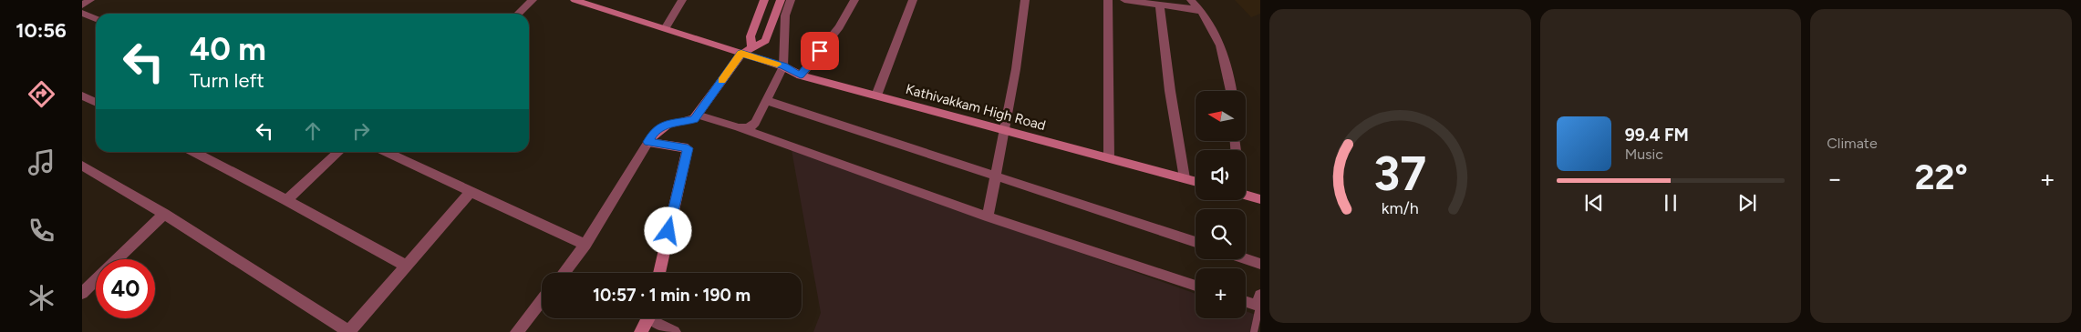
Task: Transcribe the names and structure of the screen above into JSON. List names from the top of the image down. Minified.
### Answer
{"streets":{"main road":["Kathivakkam High Road"]},"north":"left","page":{"tabs":"10:56","tile":"Climate","turn":["40 m","Turn left"],"map_buttons":"+","song":["99.4 FM","Music"],"heat":["−","22°","+"],"limit":"40","trip":"10:57 · 1 min · 190 m","gauge":["37","km/h"]}}
